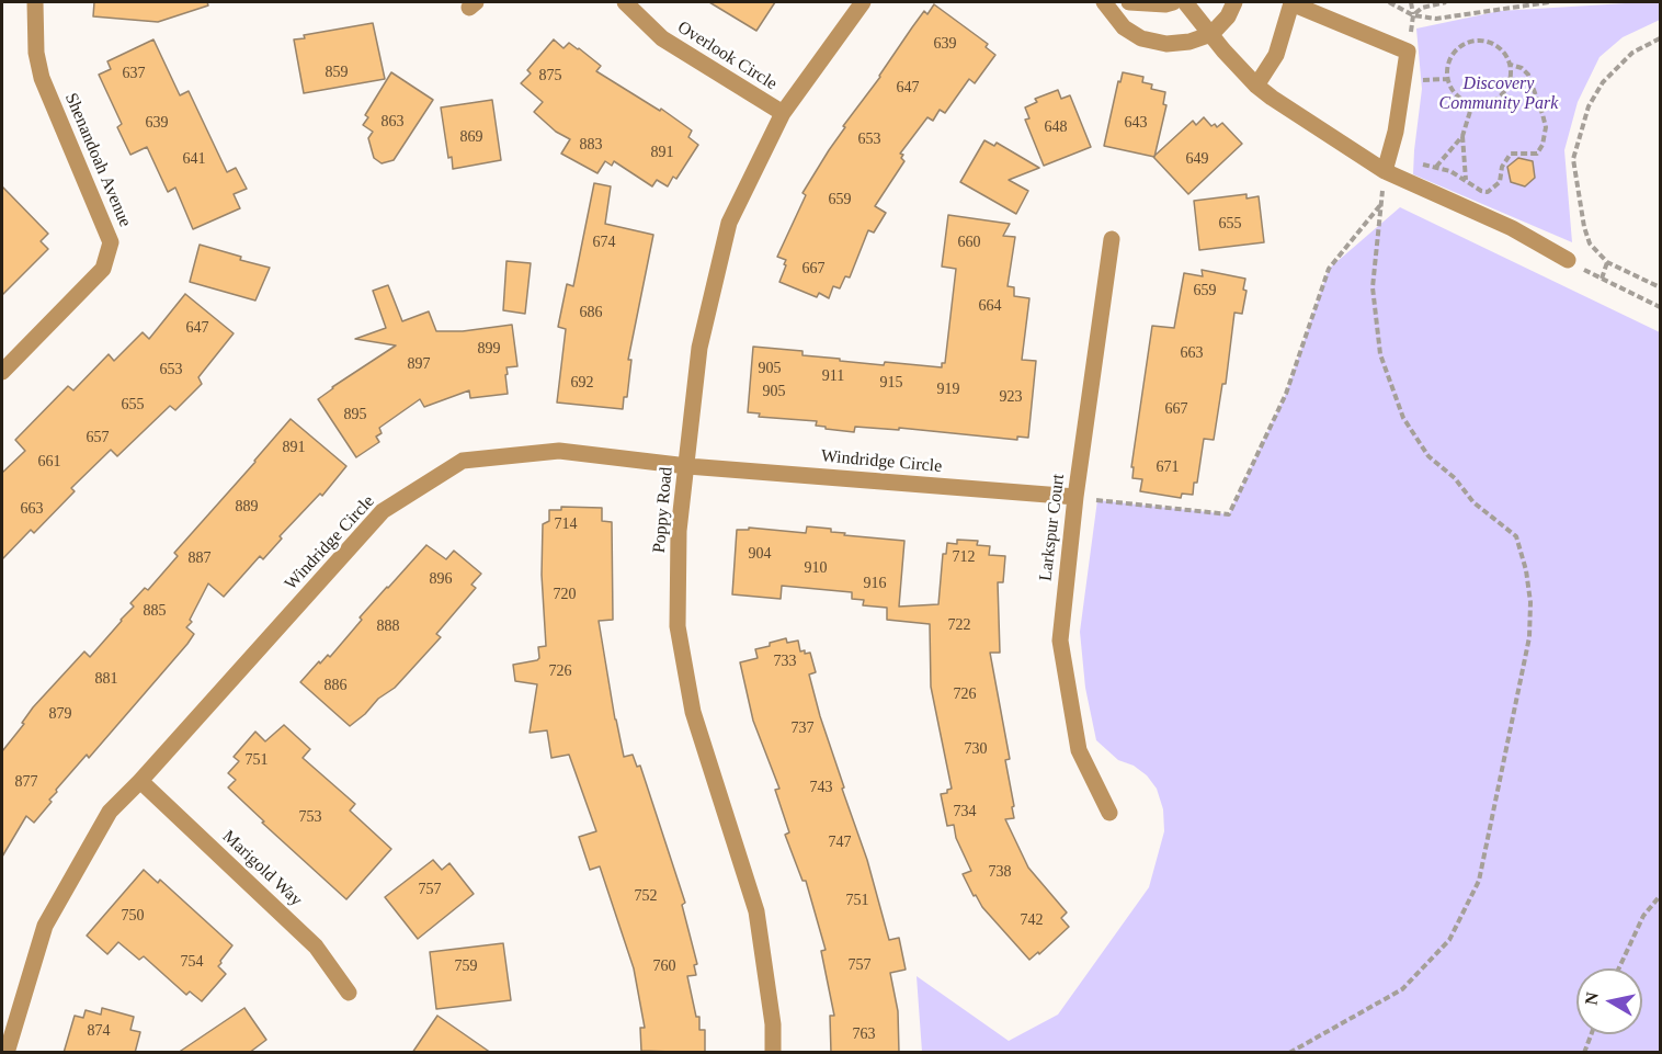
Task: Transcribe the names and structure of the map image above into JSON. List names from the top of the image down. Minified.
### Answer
{"streets":{"street":["Overlook Circle","Shenandoah Avenue","Windridge Circle","Poppy Road","Larkspur Court","Marigold Way"]},"crossings":[["Overlook Circle","Poppy Road"],["Windridge Circle","Poppy Road"],["Windridge Circle","Larkspur Court"],["Windridge Circle","Marigold Way"]],"parks":["Discovery Community Park"],"house_numbers":["639","859","637","875","647","863","639","643","648","869","653","883","891","641","649","659","655","674","660","667","659","664","686","647","899","663","897","905","653","911","692","915","919","905","923","655","667","895","657","891","661","671","889","663","714","904","712","887","910","896","916","720","885","722","888","733","726","881","886","726","879","737","730","751","877","743","734","753","747","738","757","752","751","750","742","754","757","759","760","874","763"],"north":"left"}
